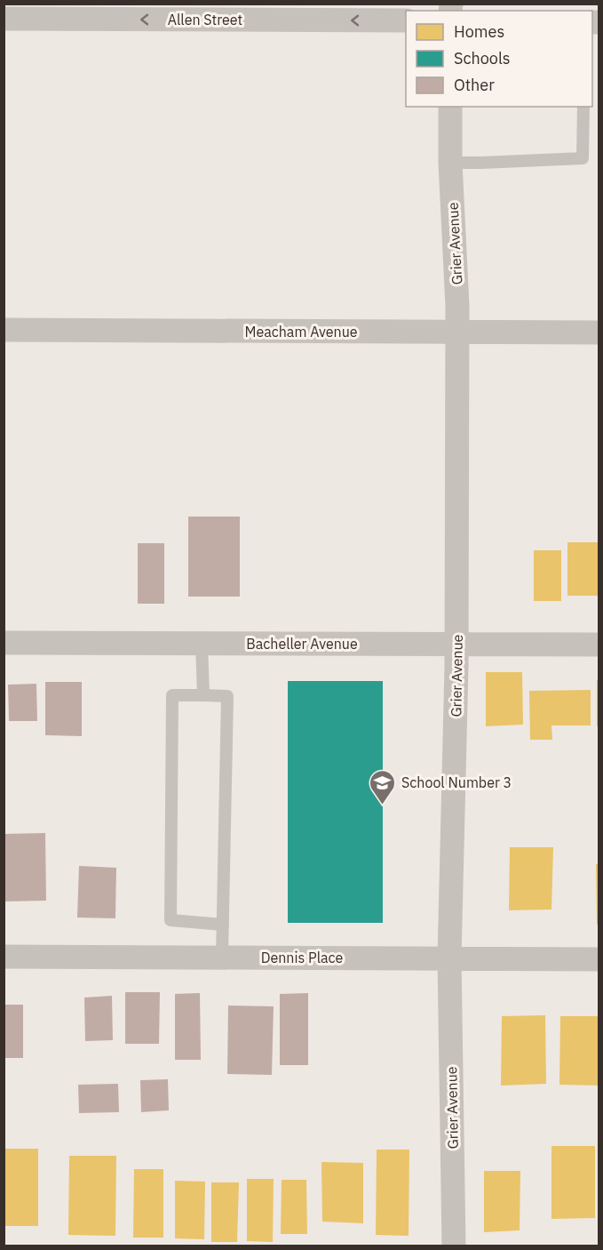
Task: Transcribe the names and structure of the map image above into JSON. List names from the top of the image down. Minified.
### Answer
{"streets":{"street":["Allen Street","Grier Avenue","Meacham Avenue","Bacheller Avenue","Dennis Place"]},"crossings":[["Grier Avenue","Meacham Avenue"],["Grier Avenue","Bacheller Avenue"],["Grier Avenue","Dennis Place"]],"one_way":["Allen Street"],"places":{"school or university":["School Number 3"]},"legend":["Homes","Schools","Other"]}
